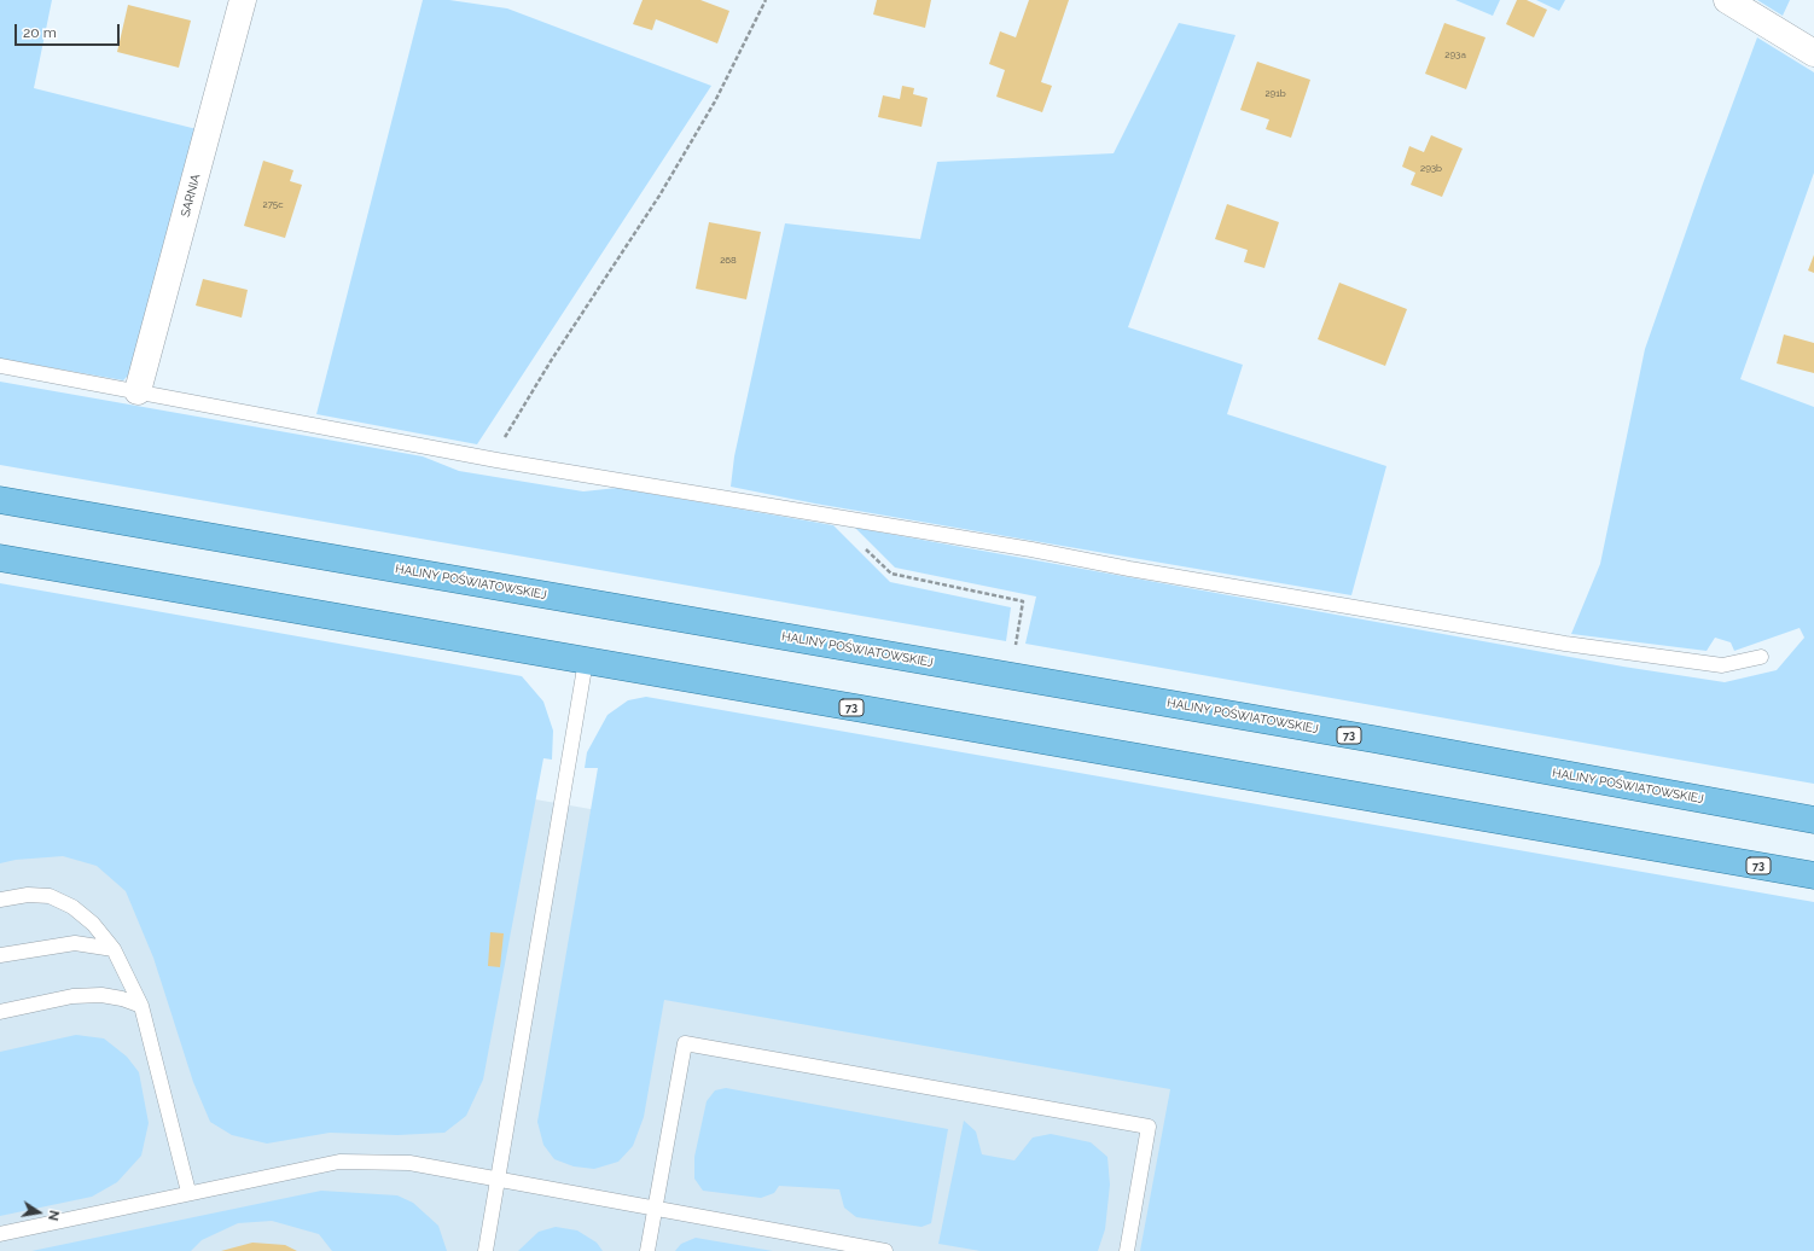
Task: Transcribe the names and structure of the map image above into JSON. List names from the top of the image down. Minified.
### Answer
{"streets":{"main road":["HALINY POŚWIATOWSKIEJ","73"],"street":["SARNIA"]},"house_numbers":["293a","291b","293b","275c","268"],"scale_bar":"20 m","north":"right"}
